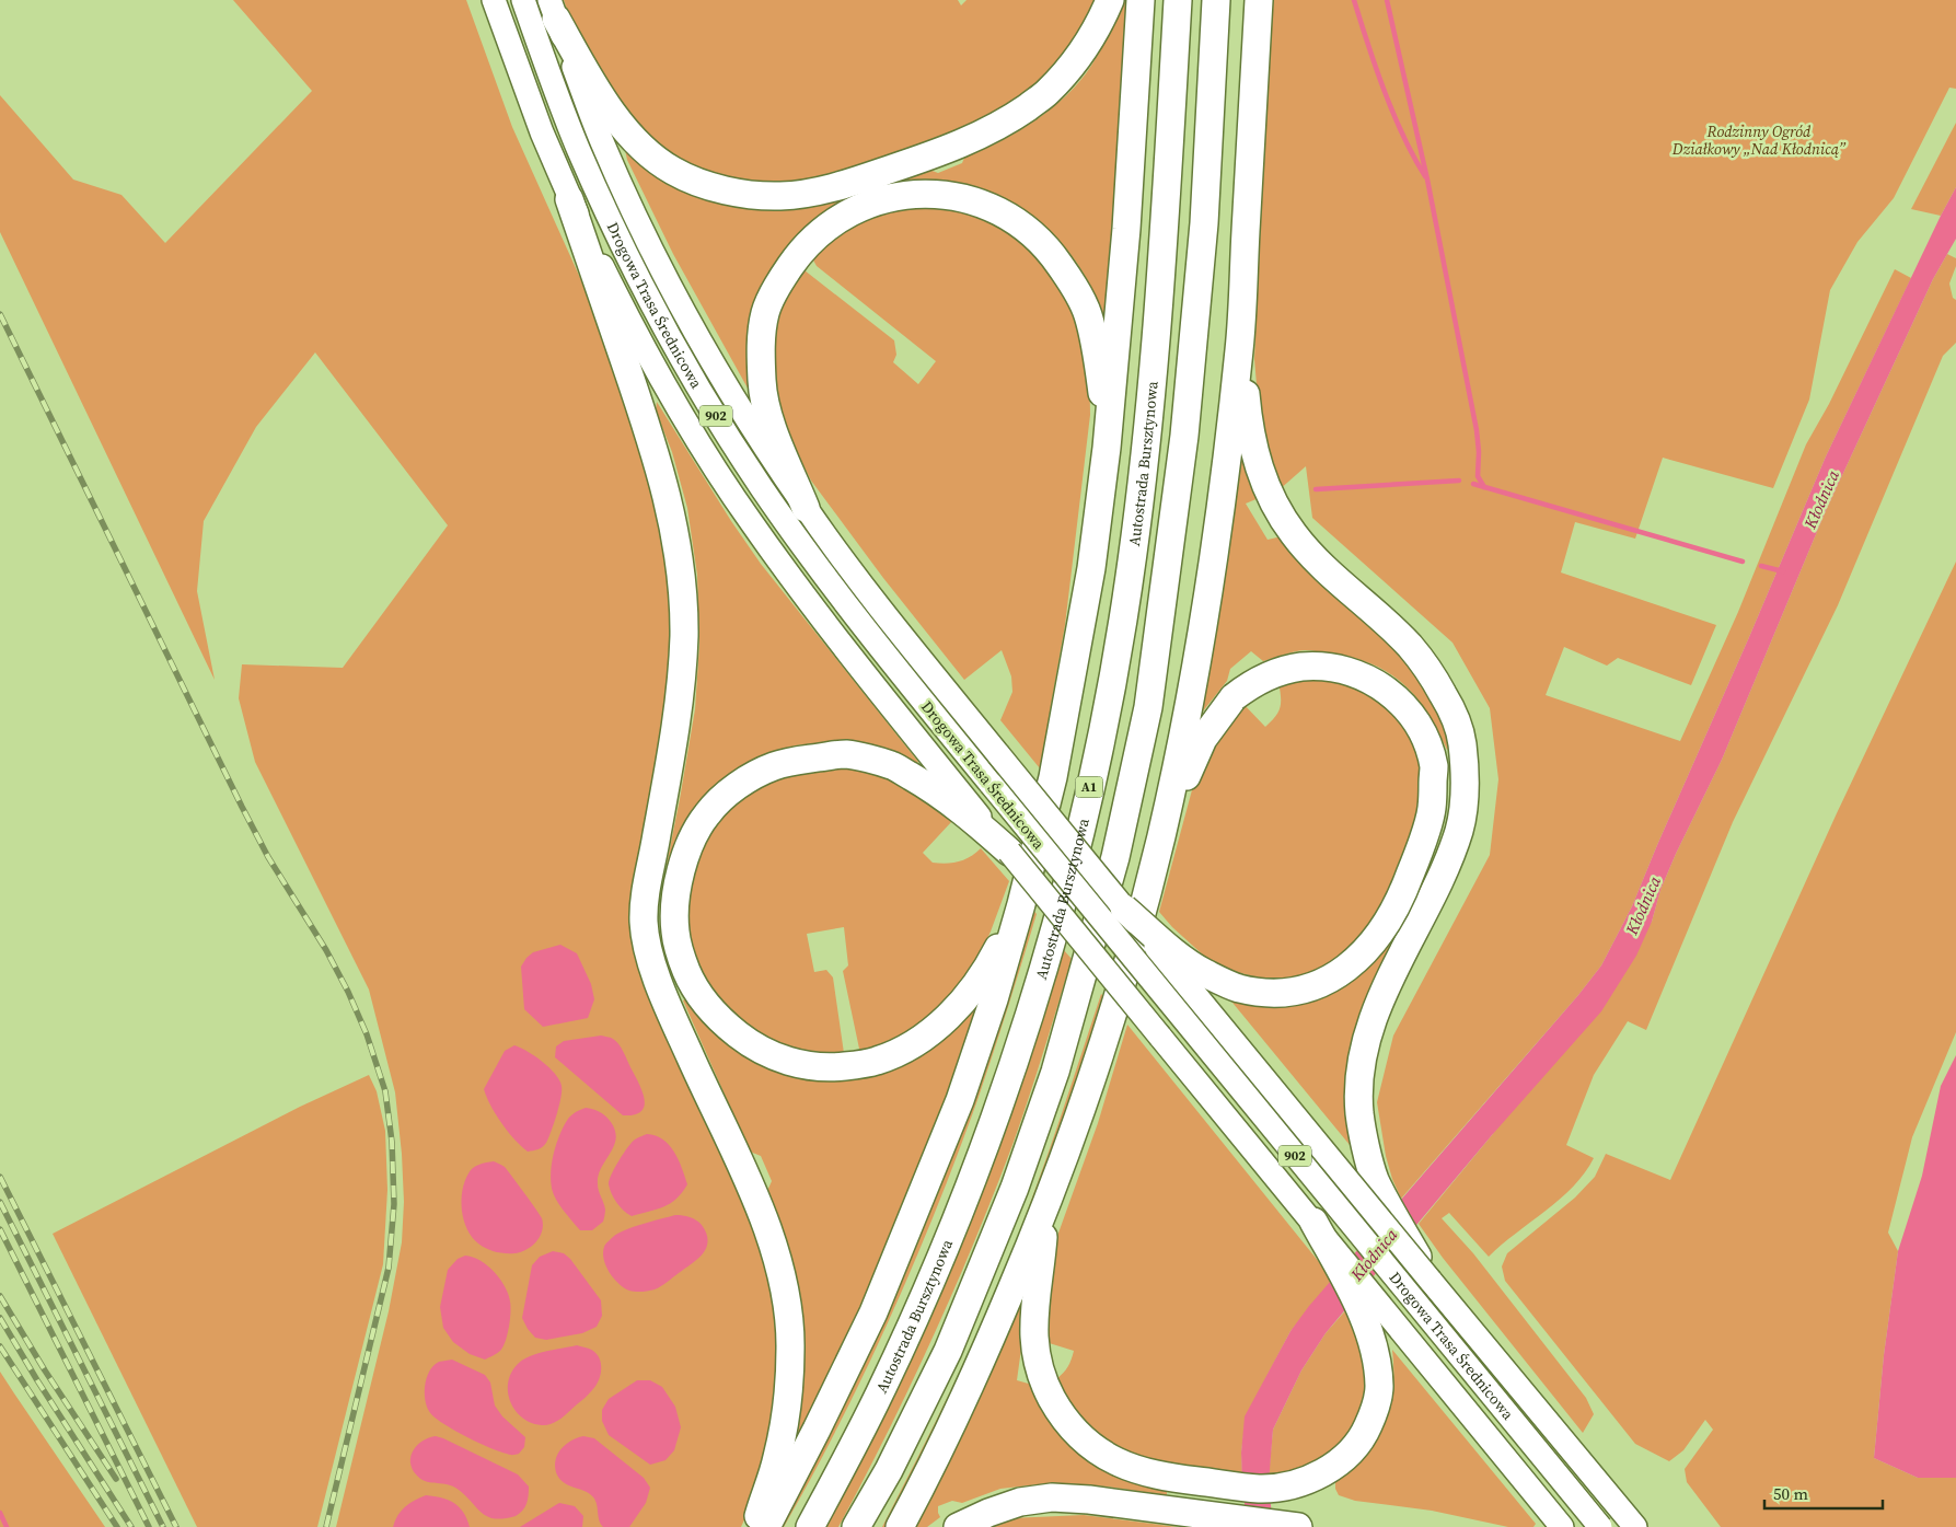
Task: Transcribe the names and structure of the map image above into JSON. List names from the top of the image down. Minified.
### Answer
{"streets":{"highway":["Autostrada Bursztynowa","A1"],"main road":["Drogowa Trasa Średnicowa","902"]},"water":["Kłodnica"],"parks":["Rodzinny Ogród Działkowy „Nad Kłodnicą”"],"scale_bar":"50 m"}
